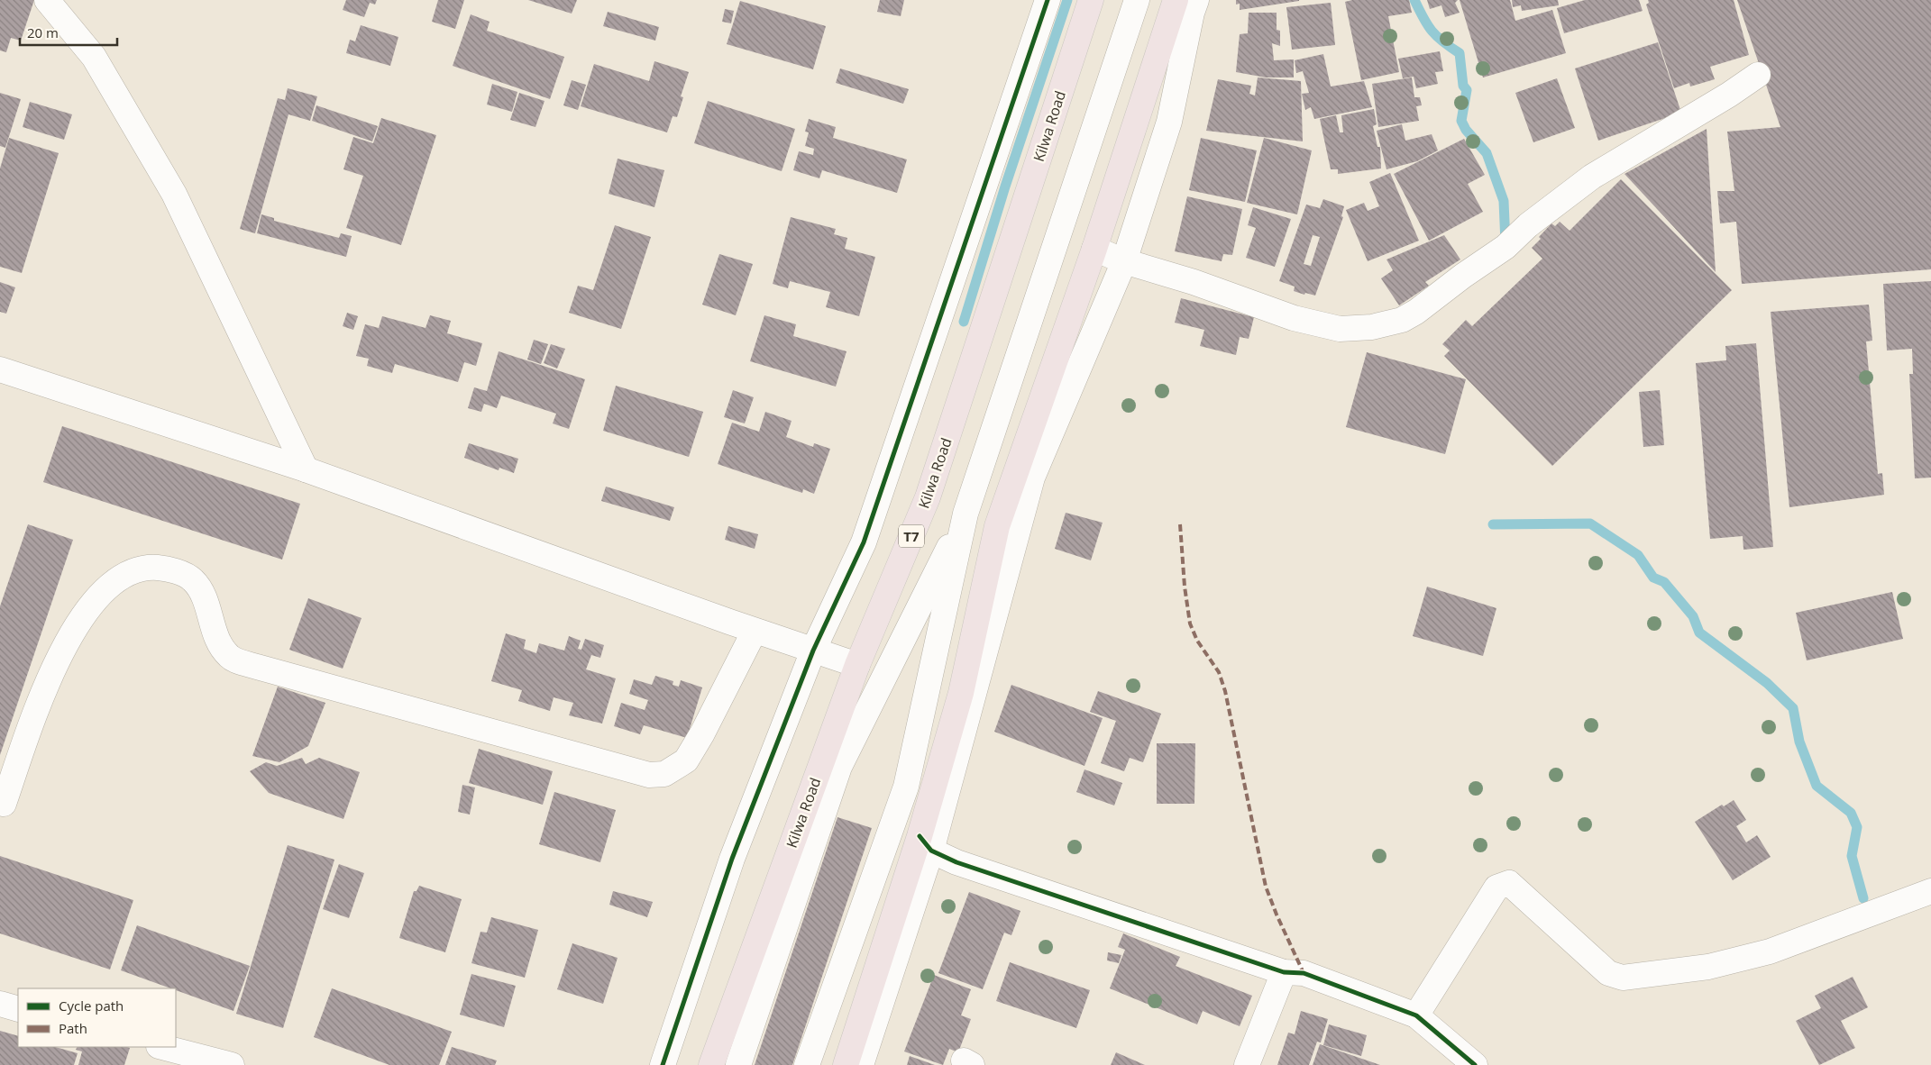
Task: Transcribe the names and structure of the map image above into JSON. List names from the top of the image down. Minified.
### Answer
{"streets":{"highway":["Kilwa Road","T7"]},"legend":["Cycle path","Path"],"scale_bar":"20 m"}
